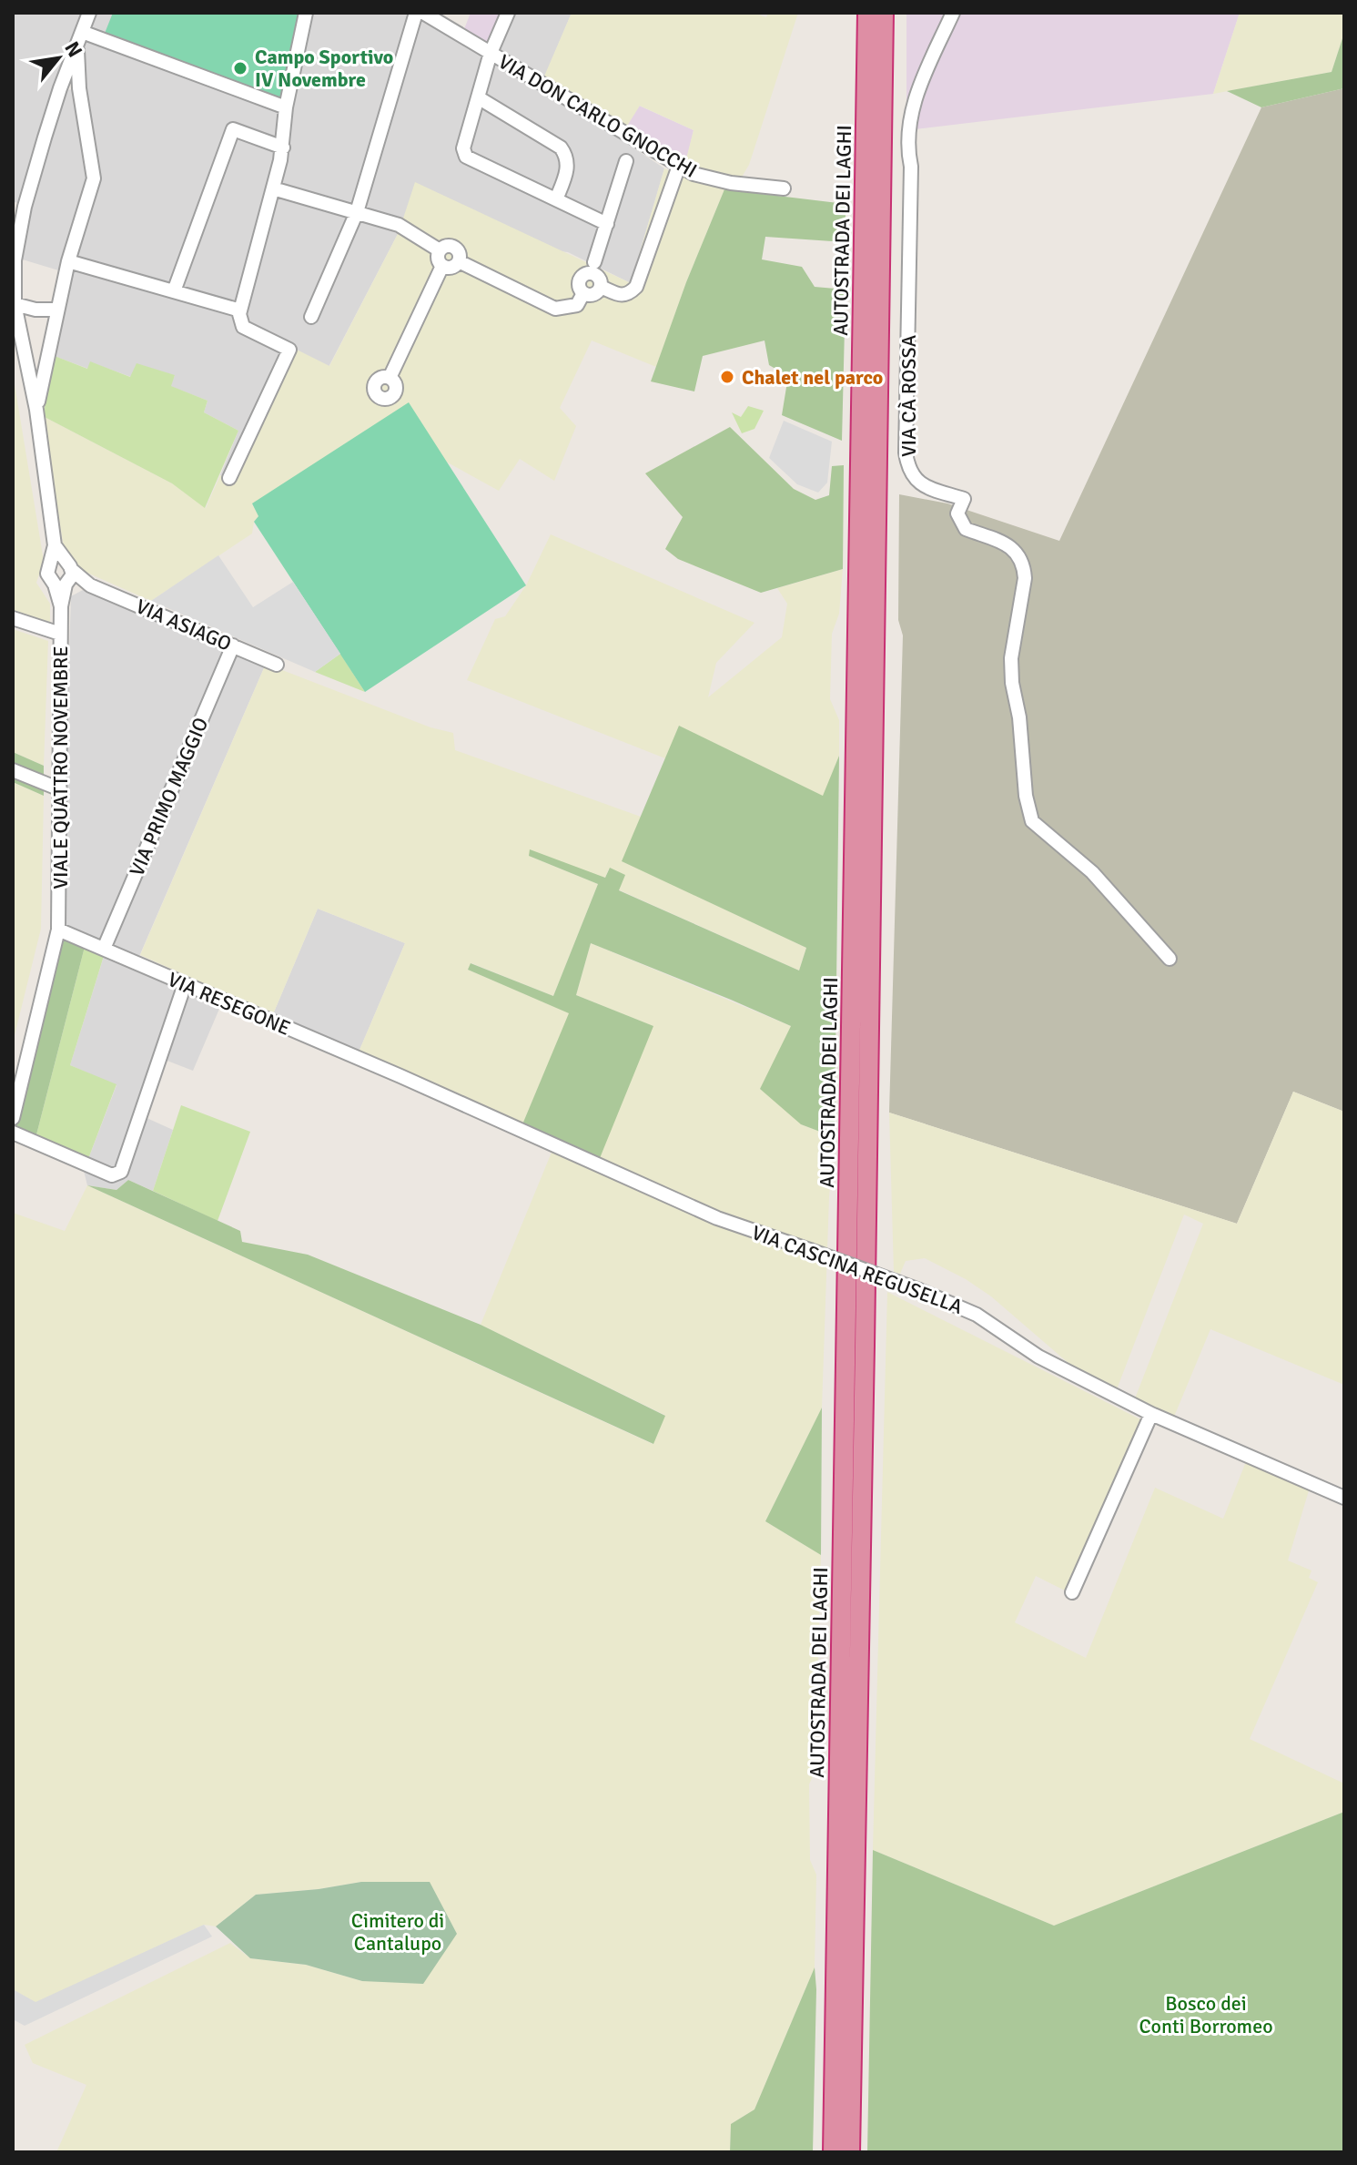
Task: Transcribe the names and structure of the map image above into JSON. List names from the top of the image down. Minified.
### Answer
{"streets":{"highway":["AUTOSTRADA DEI LAGHI"],"street":["VIA DON CARLO GNOCCHI","VIA CÀ ROSSA","VIA ASIAGO","VIALE QUATTRO NOVEMBRE","VIA PRIMO MAGGIO","VIA RESEGONE","VIA CASCINA REGUSELLA"]},"crossings":[["VIA ASIAGO","VIALE QUATTRO NOVEMBRE"],["VIA ASIAGO","VIA PRIMO MAGGIO"],["VIALE QUATTRO NOVEMBRE","VIA RESEGONE"],["VIA PRIMO MAGGIO","VIA RESEGONE"],["VIA RESEGONE","VIA CASCINA REGUSELLA"]],"parks":["Cimitero di Cantalupo","Bosco dei Conti Borromeo"],"places":["Campo Sportivo IV Novembre","Chalet nel parco"],"north":"top right"}
